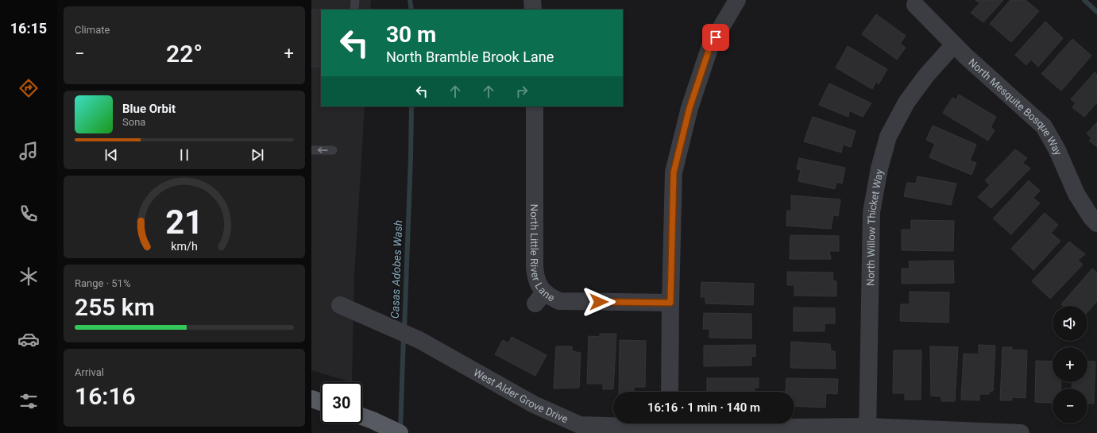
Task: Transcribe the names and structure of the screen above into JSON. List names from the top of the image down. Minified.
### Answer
{"streets":{"street":["North Mesquite Bosque Way","North Willow Thicket Way","North Little River Lane","West Alder Grove Drive"]},"crossings":[["North Mesquite Bosque Way","North Willow Thicket Way"],["North Willow Thicket Way","West Alder Grove Drive"]],"water":["Casas Adobes Wash"],"page":{"tabs":"16:15","tile":["Climate",["Range · 51%","255 km"],["Arrival","16:16"]],"turn":["30 m","North Bramble Brook Lane"],"heat":["−","22°","+"],"song":["Blue Orbit","Sona"],"map_buttons":["+","−"],"limit":"30","trip":"16:16 · 1 min · 140 m","gauge":["21","km/h"]}}
